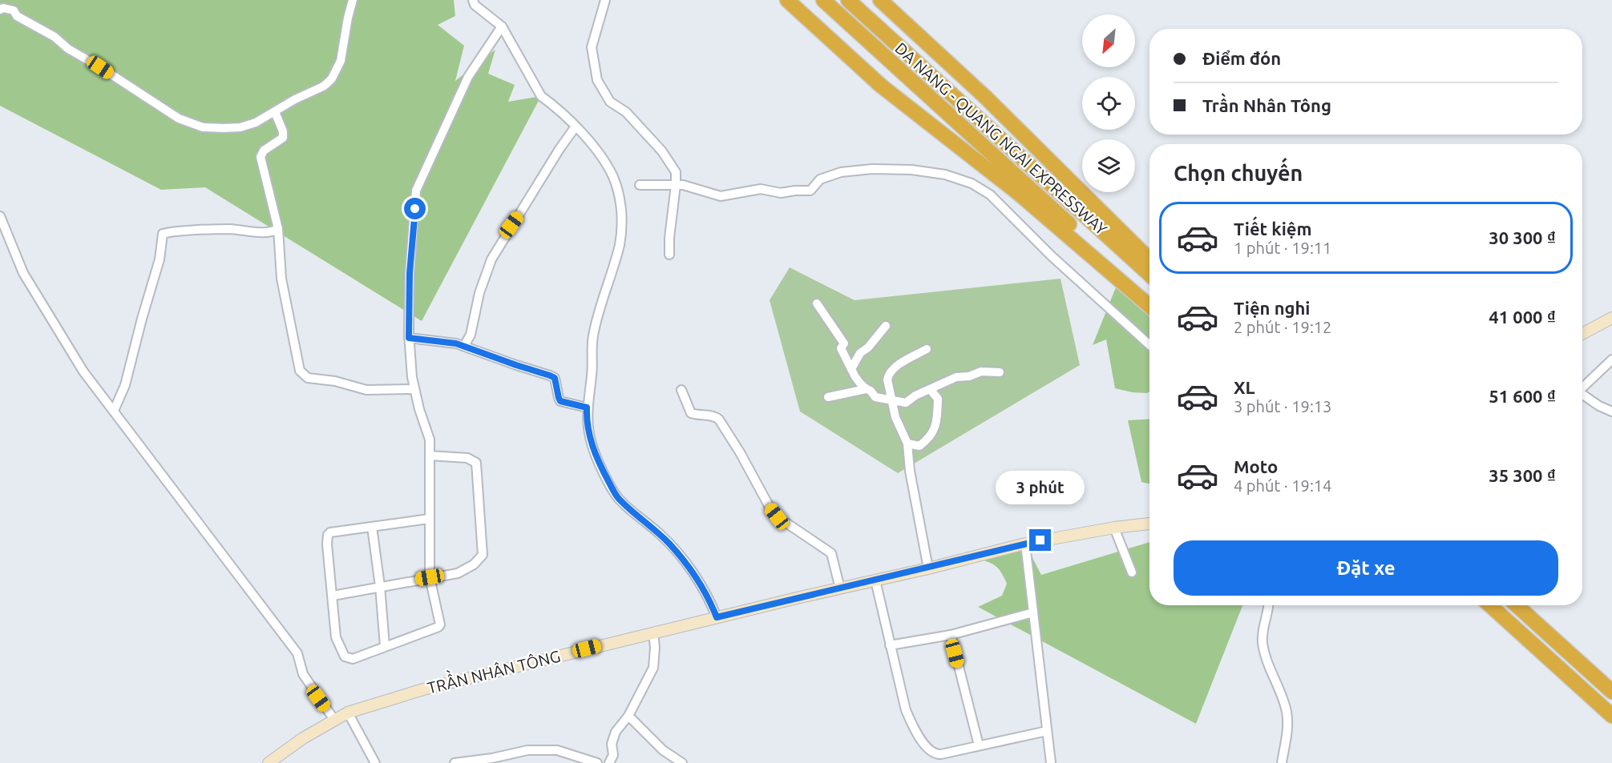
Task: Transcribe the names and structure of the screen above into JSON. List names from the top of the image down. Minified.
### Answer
{"streets":{"highway":["DA NANG - QUANG NGAI EXPRESSWAY"],"street":["TRẦN NHÂN TÔNG"]},"north":"bottom left","page":{"banner":["Điểm đón","Trần Nhân Tông"],"heading":"Chọn chuyến","list":[{"name":"Tiết kiệm","note":"1 phút · 19:11","value":"30 300 ₫"},{"name":"Tiện nghi","note":"2 phút · 19:12","value":"41 000 ₫"},{"name":"XL","note":"3 phút · 19:13","value":"51 600 ₫"},{"name":"Moto","note":"4 phút · 19:14","value":"35 300 ₫"}],"bubble":"3 phút","buttons":"Đặt xe"}}
